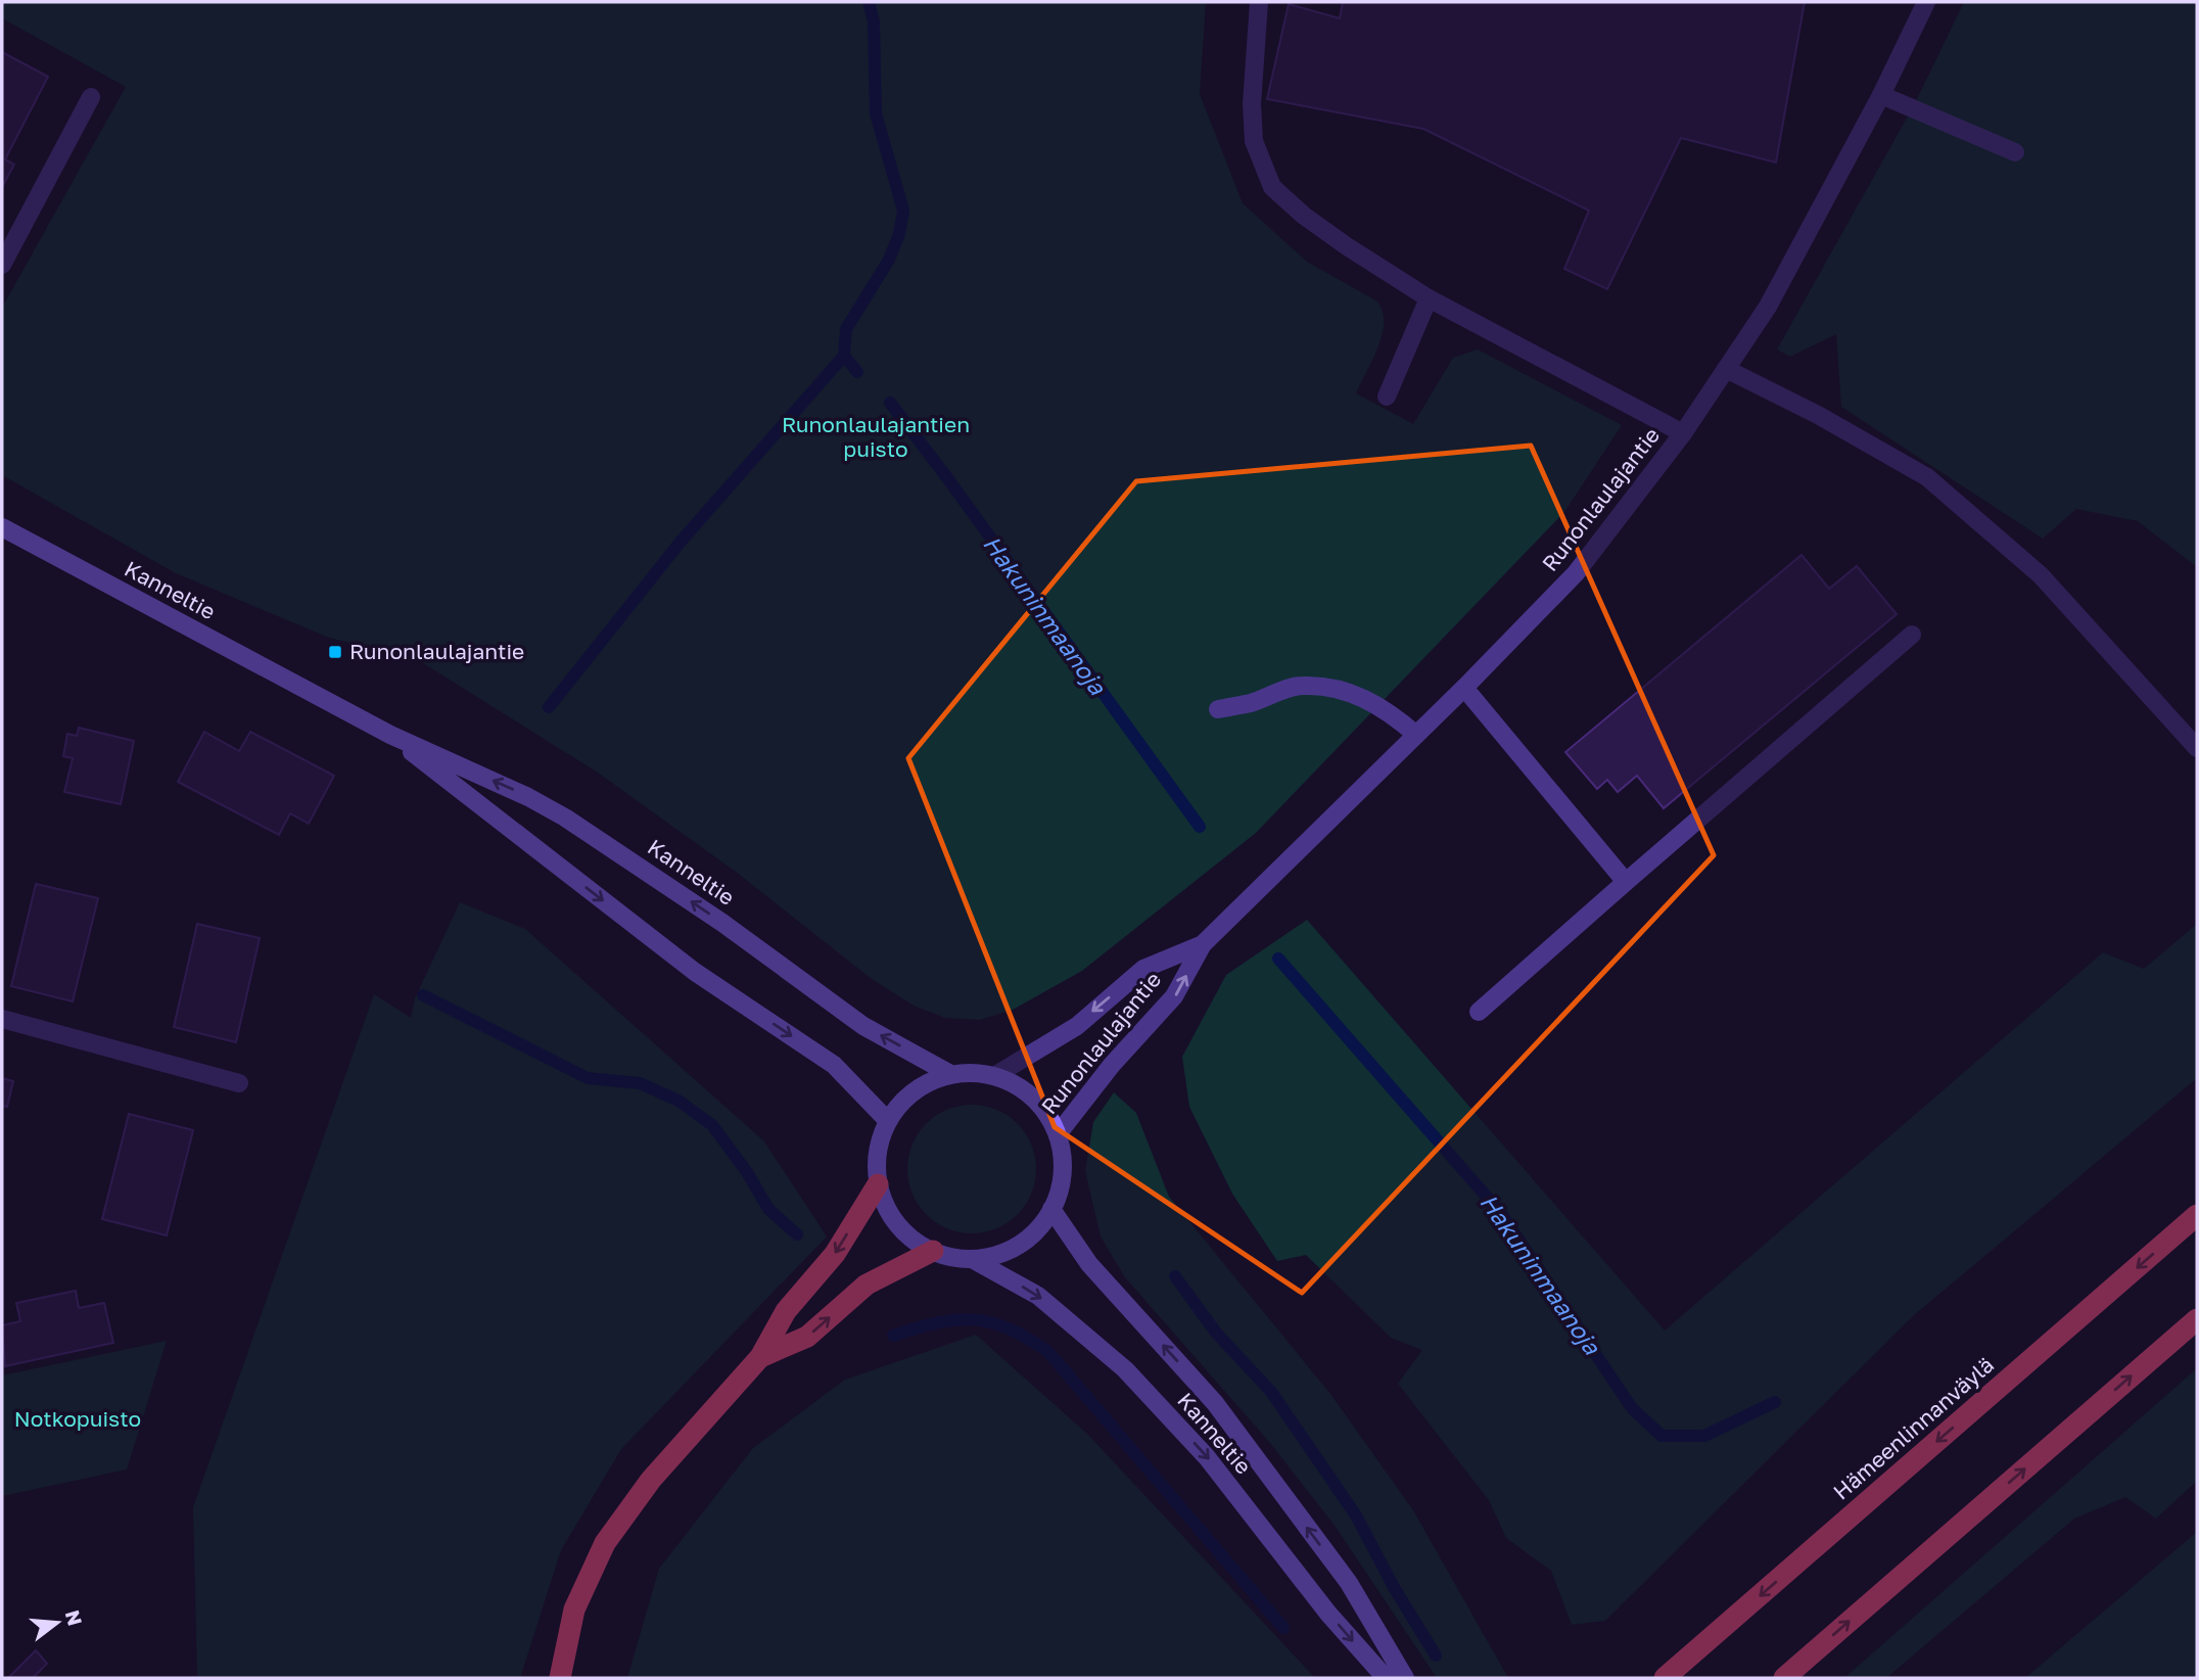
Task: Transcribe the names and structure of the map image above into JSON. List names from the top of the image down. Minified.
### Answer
{"streets":{"highway":["Hämeenlinnanväylä"],"main road":["Kanneltie"],"street":["Runonlaulajantie"]},"crossings":[["Runonlaulajantie","Kanneltie"]],"water":["Hakuninmaanoja"],"parks":["Runonlaulajantien puisto","Notkopuisto"],"places":{"transit":["Runonlaulajantie"]},"north":"right"}
